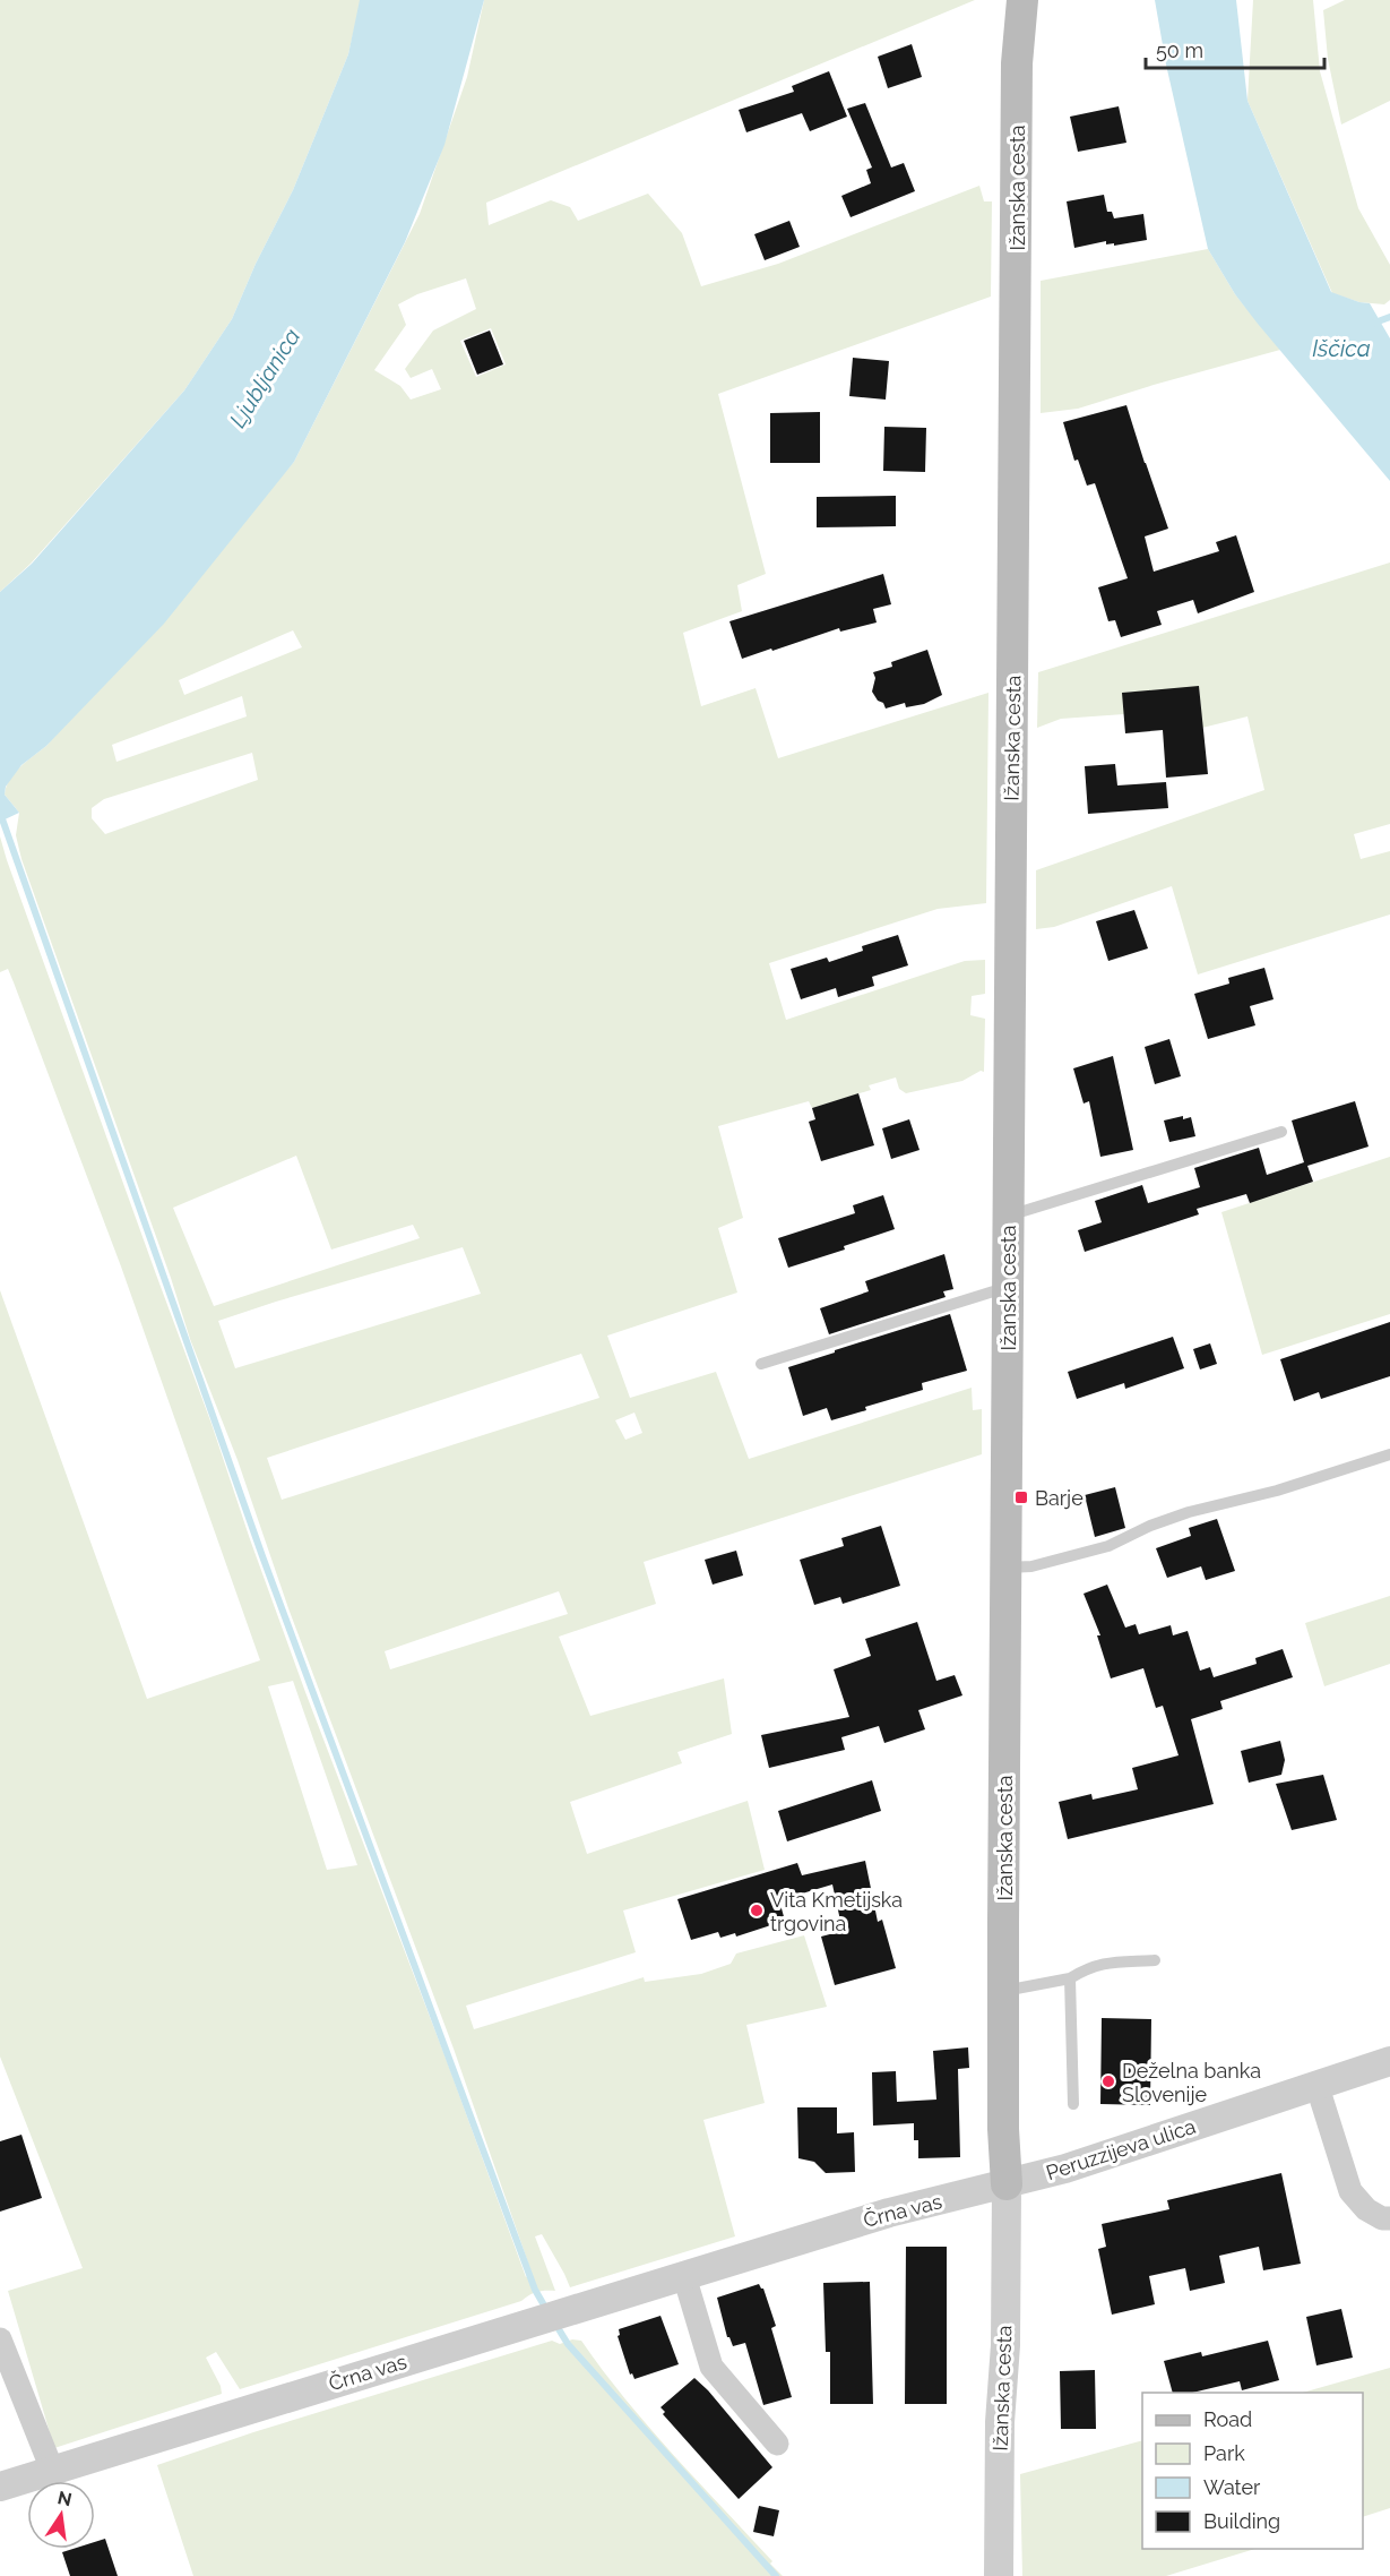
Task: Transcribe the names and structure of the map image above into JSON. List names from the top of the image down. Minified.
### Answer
{"streets":{"main road":["Ižanska cesta"],"street":["Peruzzijeva ulica","Črna vas"]},"crossings":[["Ižanska cesta","Peruzzijeva ulica"],["Ižanska cesta","Črna vas"],["Peruzzijeva ulica","Črna vas"]],"water":["Iščica","Ljubljanica"],"places":{"transit":["Barje"],"other":["Vita Kmetijska trgovina","Deželna banka Slovenije"]},"legend":["Road","Park","Water","Building"],"scale_bar":"50 m","north":"top"}
